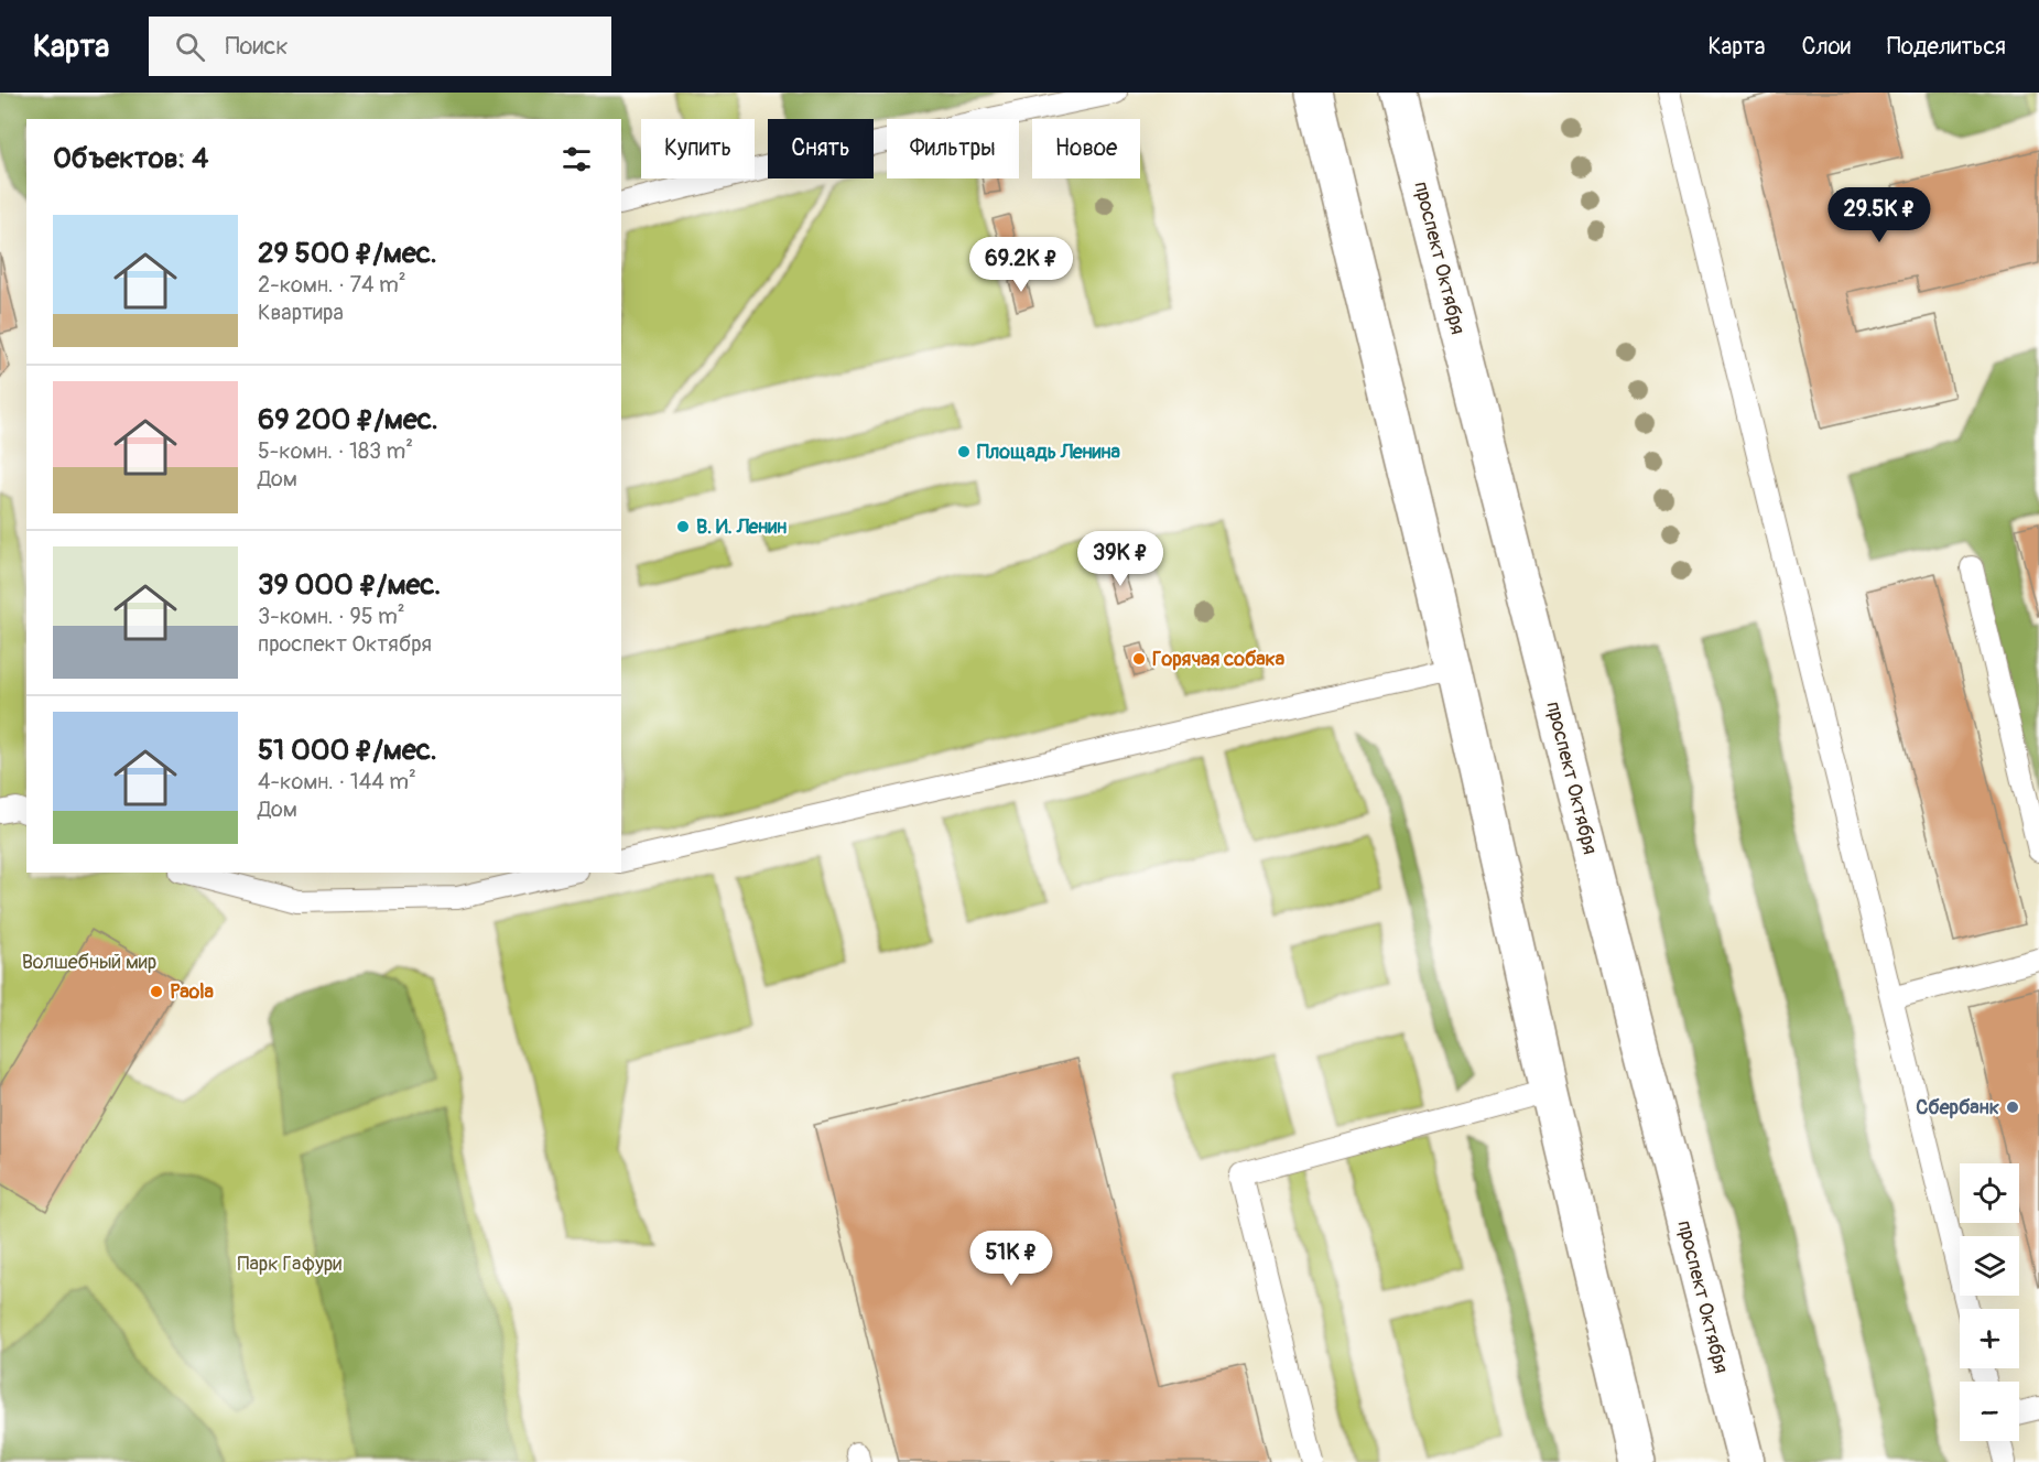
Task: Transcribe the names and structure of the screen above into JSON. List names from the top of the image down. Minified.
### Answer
{"streets":{"main road":["проспект Октября"]},"parks":["Волшебный мир","Парк Гафури"],"places":["Площадь Ленина","В. И. Ленин","Горячая собака","Paola","Сбербанк"],"page":{"header":"Карта","search":"Поиск","nav":["Карта","Слои","Поделиться"],"chip":["Купить","Снять","Фильтры","Новое"],"heading":"Объектов: 4","price":["29.5K ₽","69.2K ₽","39K ₽","51K ₽"],"list":[{"name":"29 500 ₽/мес.","note":"2-комн. · 74 m² · Квартира"},{"name":"69 200 ₽/мес.","note":"5-комн. · 183 m² · Дом"},{"name":"39 000 ₽/мес.","note":"3-комн. · 95 m² · проспект Октября"},{"name":"51 000 ₽/мес.","note":"4-комн. · 144 m² · Дом"}],"map_buttons":["+","−"]}}
